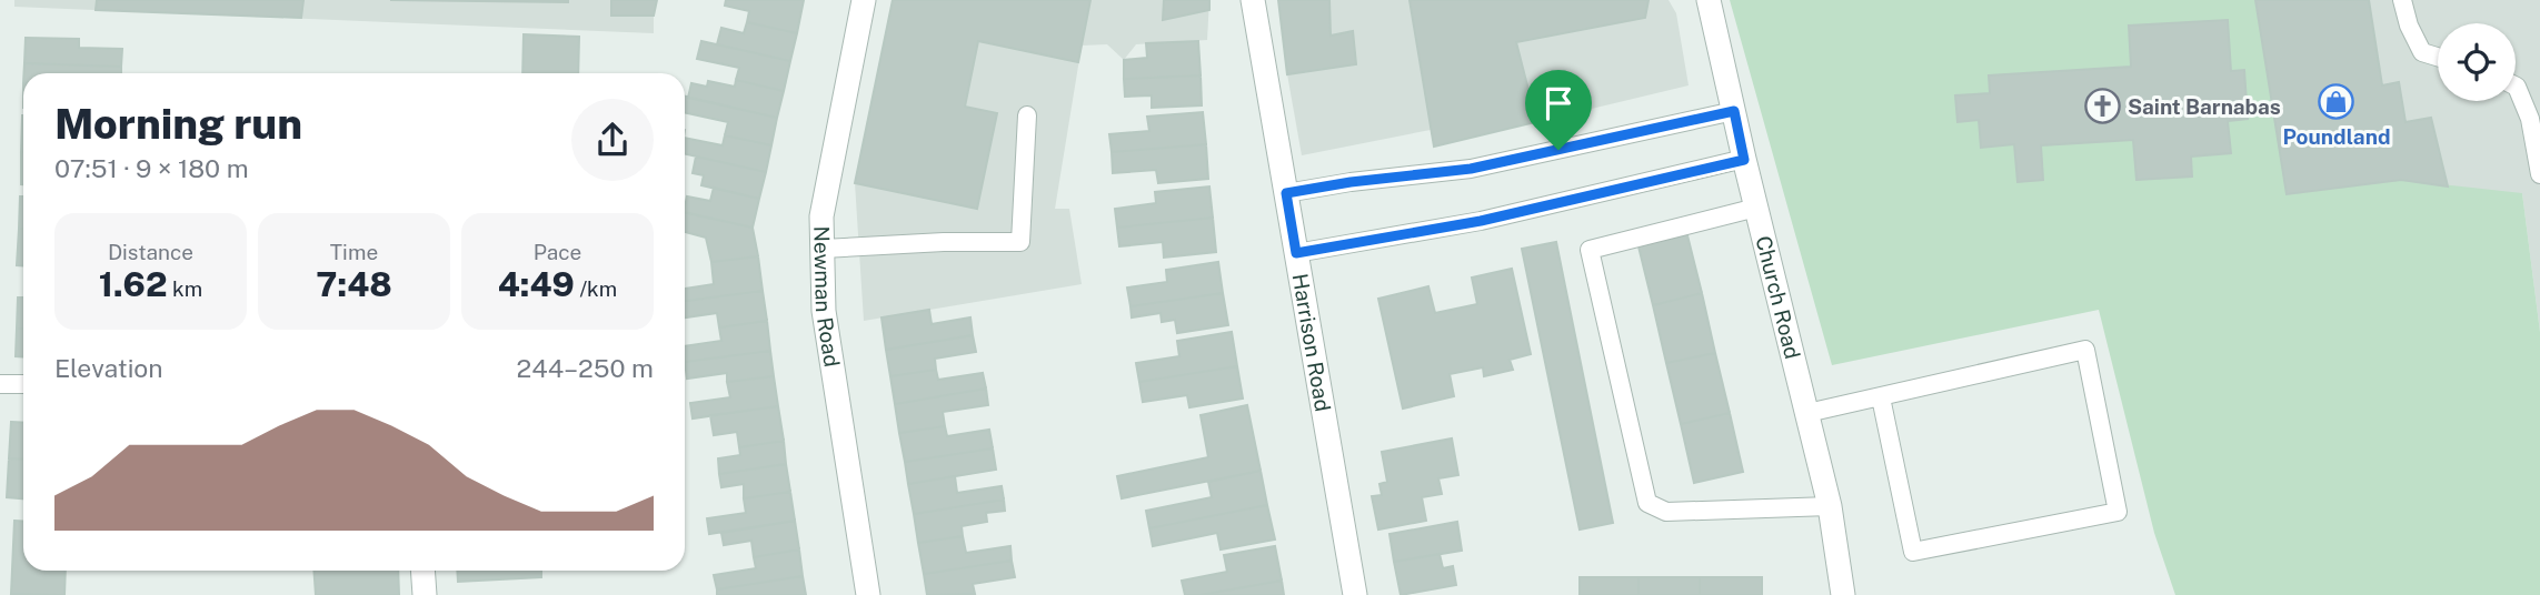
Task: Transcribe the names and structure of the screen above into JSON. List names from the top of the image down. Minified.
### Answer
{"streets":{"street":["Newman Road","Church Road","Harrison Road"]},"places":{"shop":["Poundland"],"church":["Saint Barnabas"]},"page":{"heading":["Morning run","07:51 · 9 × 180 m"],"stats":[["Distance","1.62 km"],["Time","7:48"],["Pace","4:49 /km"]],"chart":["Elevation","244–250 m"]}}
